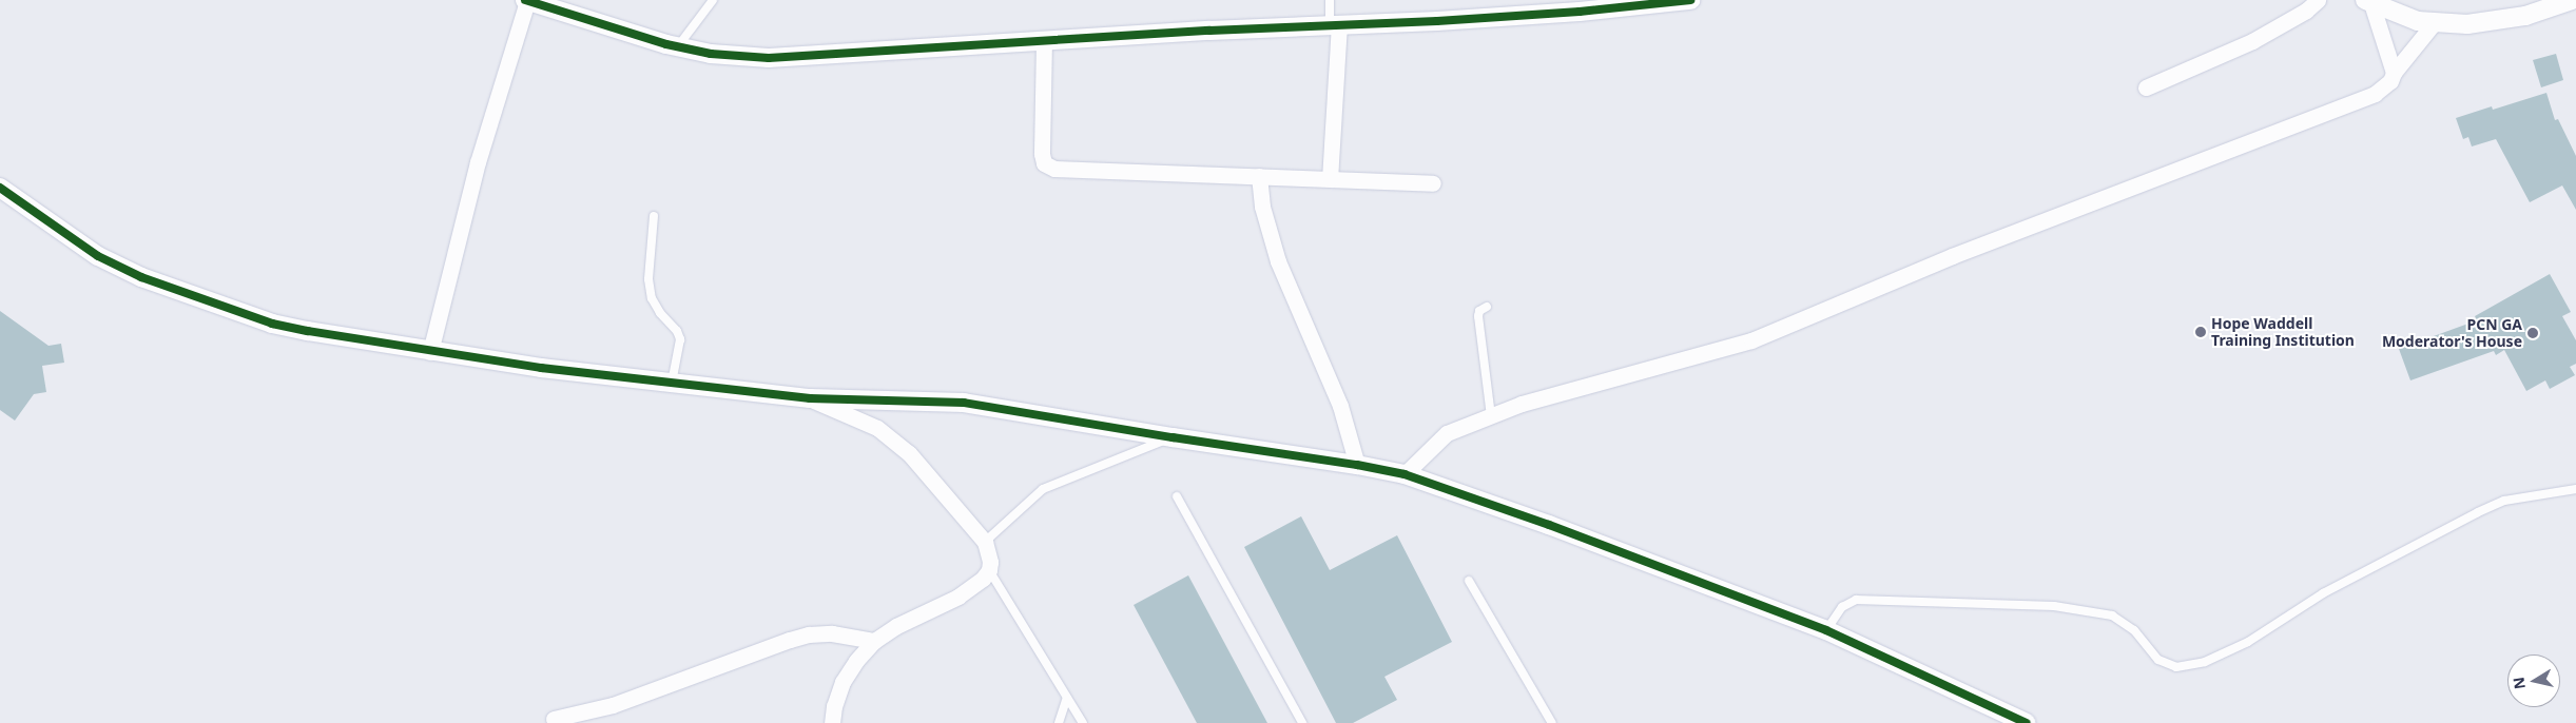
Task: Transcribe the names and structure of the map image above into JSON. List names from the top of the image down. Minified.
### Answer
{"places":["Hope Waddell Training Institution","PCN GA Moderator's House"],"north":"left"}
